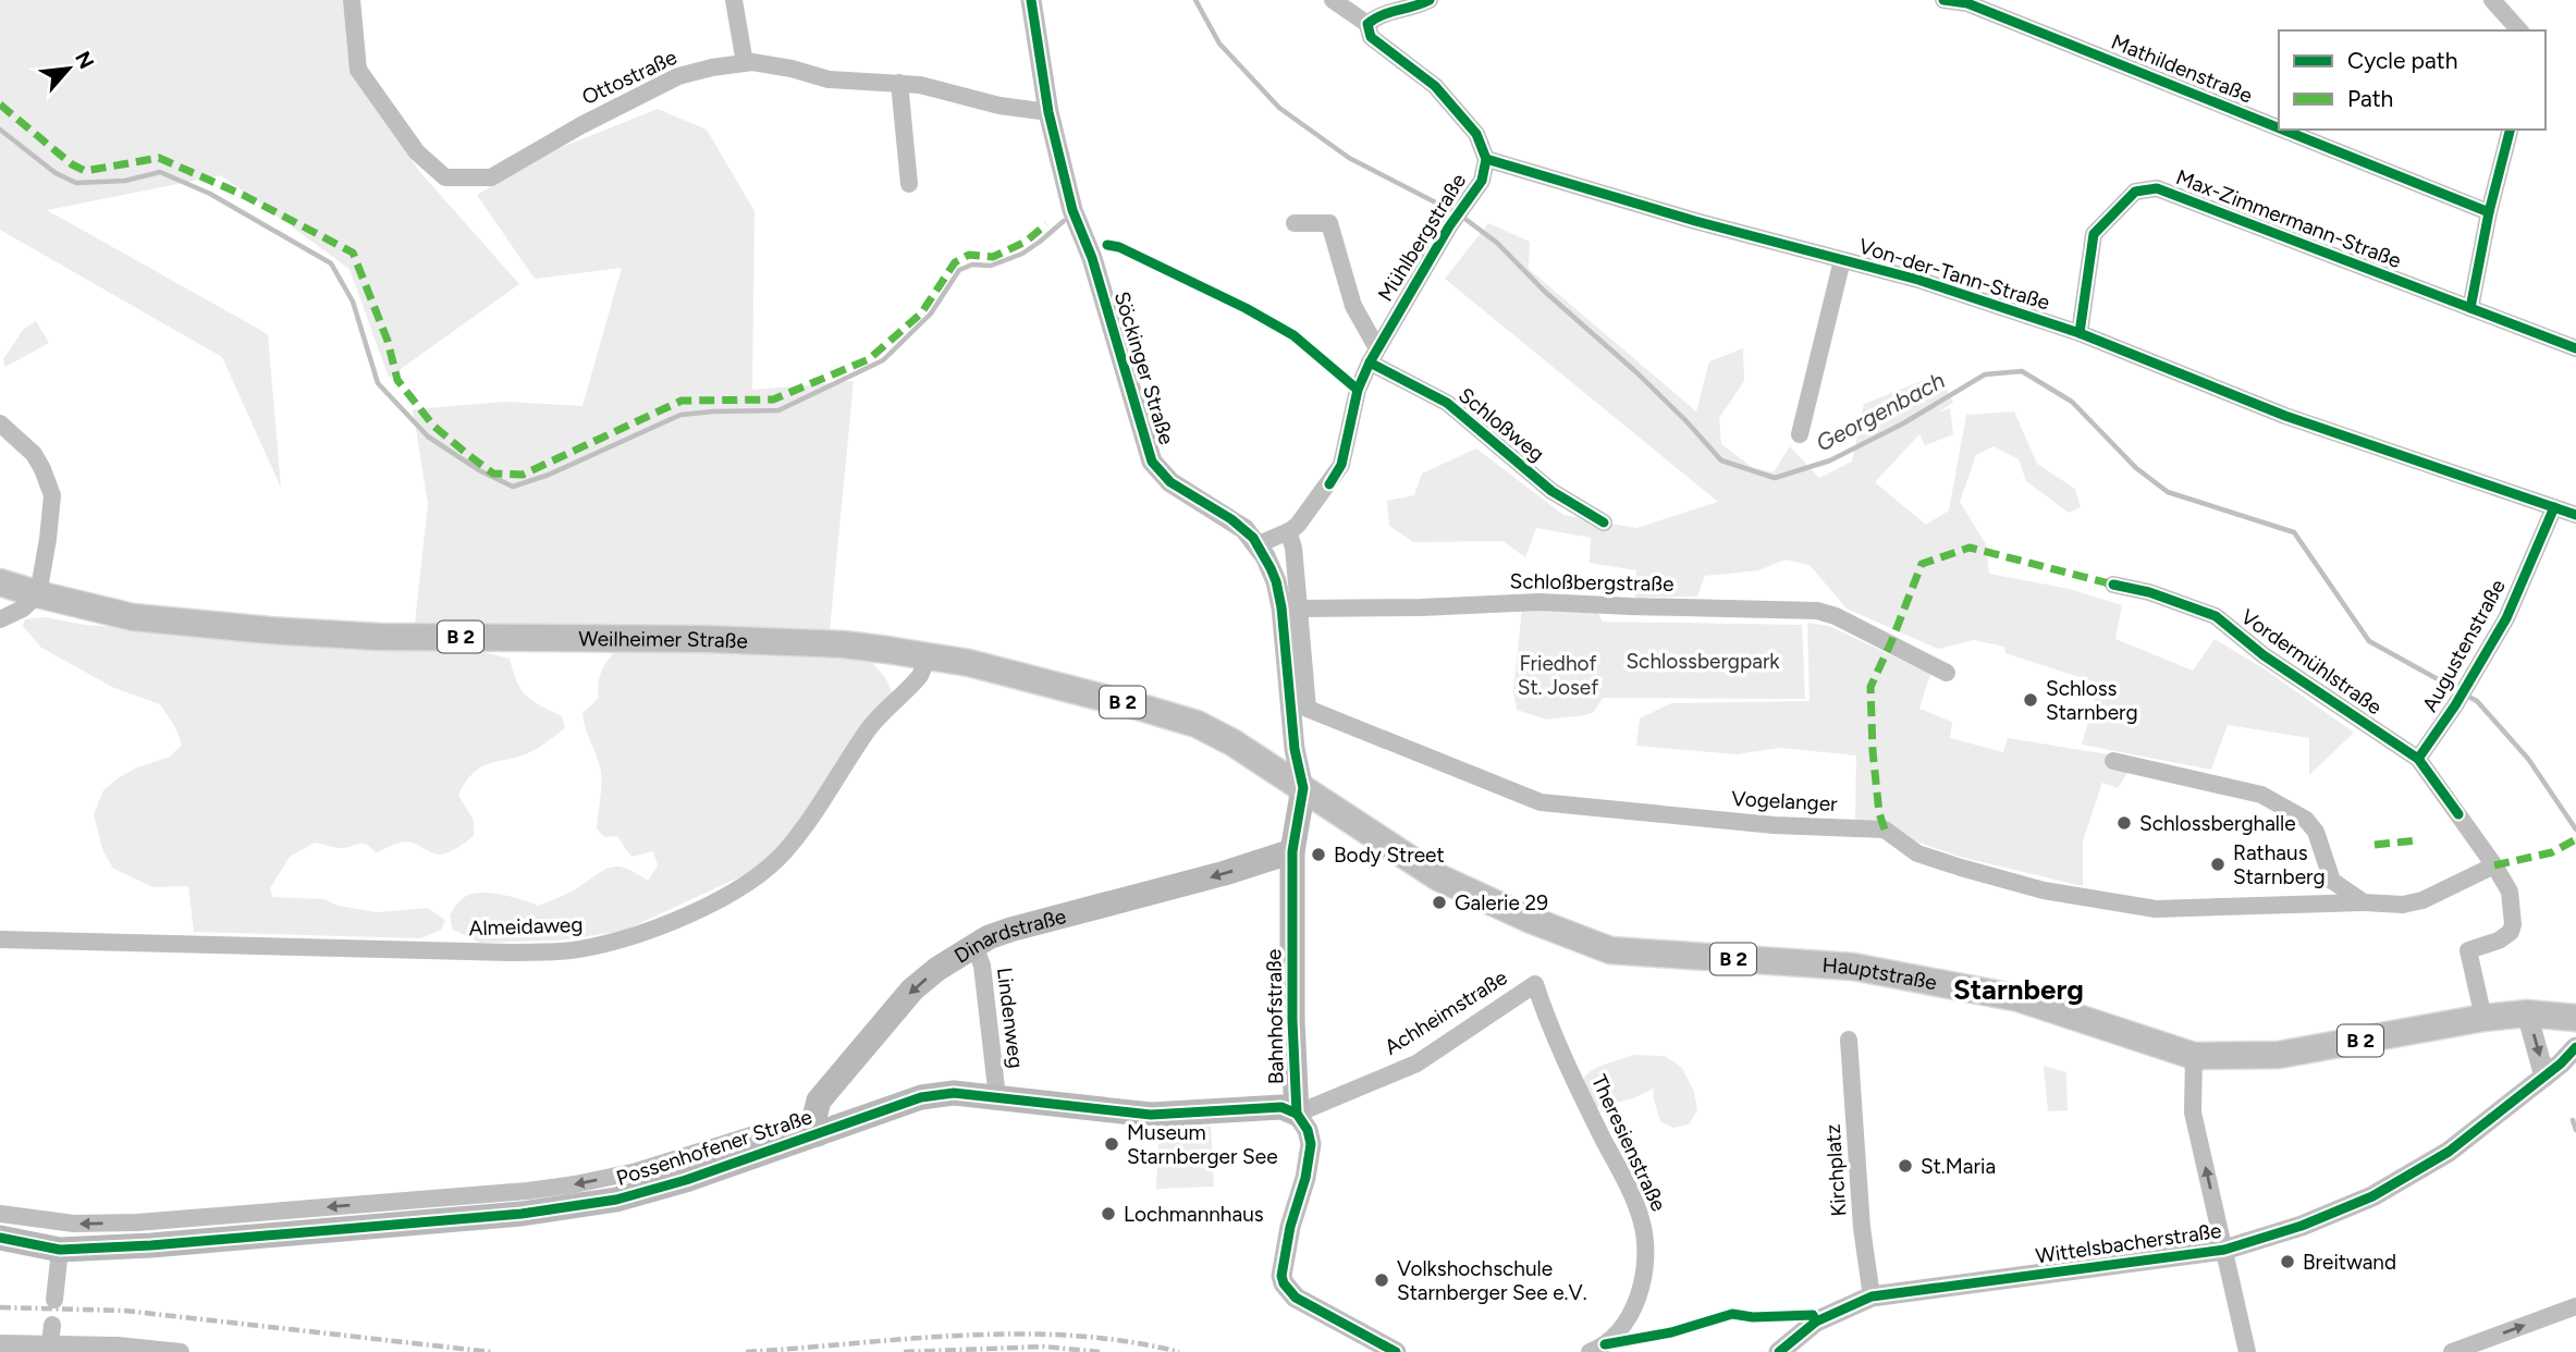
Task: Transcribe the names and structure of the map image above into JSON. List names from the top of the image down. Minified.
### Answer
{"streets":{"main road":["B 2","Weilheimer Straße","Dinardstraße","Hauptstraße","Bahnhofstraße","Possenhofener Straße"],"street":["Mathildenstraße","Ottostraße","Max-Zimmermann-Straße","Mühlbergstraße","Von-der-Tann-Straße","Söckinger Straße","Schloßweg","Schloßbergstraße","Augustenstraße","Vordermühlstraße","Vogelanger","Almeidaweg","Achheimstraße","Lindenweg","Theresienstraße","Kirchplatz","Wittelsbacherstraße"]},"crossings":[["Ottostraße","Söckinger Straße"],["Max-Zimmermann-Straße","Von-der-Tann-Straße"],["Mühlbergstraße","Von-der-Tann-Straße"],["Mühlbergstraße","Söckinger Straße"],["Mühlbergstraße","Schloßweg"],["Von-der-Tann-Straße","Augustenstraße"],["Söckinger Straße","Weilheimer Straße"],["Söckinger Straße","Hauptstraße"],["Söckinger Straße","Bahnhofstraße"],["Schloßbergstraße","Vogelanger"],["Weilheimer Straße","Almeidaweg"],["Weilheimer Straße","Hauptstraße"],["Weilheimer Straße","Bahnhofstraße"],["Augustenstraße","Vordermühlstraße"],["Vordermühlstraße","Hauptstraße"],["Dinardstraße","Bahnhofstraße"],["Dinardstraße","Lindenweg"],["Dinardstraße","Possenhofener Straße"],["Hauptstraße","Bahnhofstraße"],["Achheimstraße","Bahnhofstraße"],["Achheimstraße","Theresienstraße"],["Achheimstraße","Possenhofener Straße"],["Bahnhofstraße","Possenhofener Straße"],["Lindenweg","Possenhofener Straße"],["Kirchplatz","Wittelsbacherstraße"]],"one_way":["Dinardstraße"],"districts":["Starnberg"],"water":["Georgenbach"],"parks":["Schlossbergpark","Friedhof St. Josef"],"places":["Schloss Starnberg","Schlossberghalle","Body Street","Rathaus Starnberg","Galerie 29","Museum Starnberger See","St.Maria","Lochmannhaus","Breitwand","Volkshochschule Starnberger See e.V."],"legend":["Cycle path","Path"],"north":"top right"}
